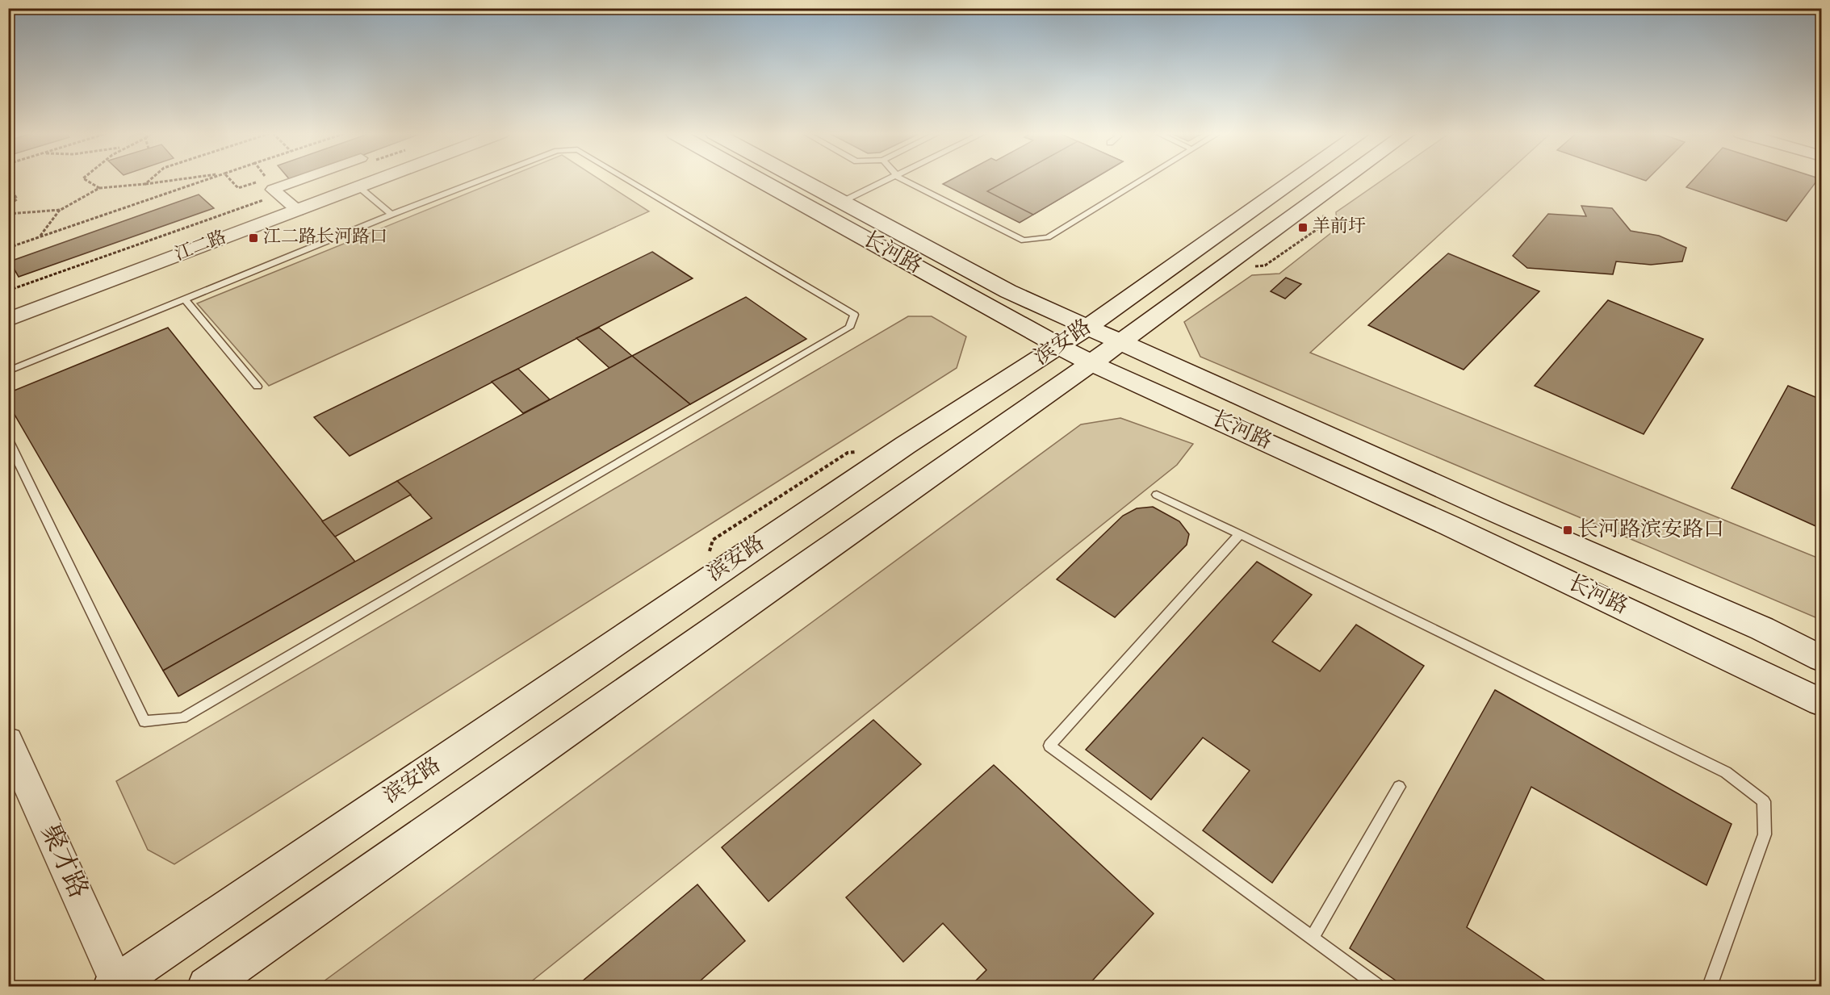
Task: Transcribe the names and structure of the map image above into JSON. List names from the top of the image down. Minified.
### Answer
{"streets":{"main road":["长河路","滨安路"],"street":["江二路","聚才路"]},"crossings":[["长河路","滨安路"],["滨安路","聚才路"]],"places":{"transit":["羊前圩","江二路长河路口","长河路滨安路口"]}}
